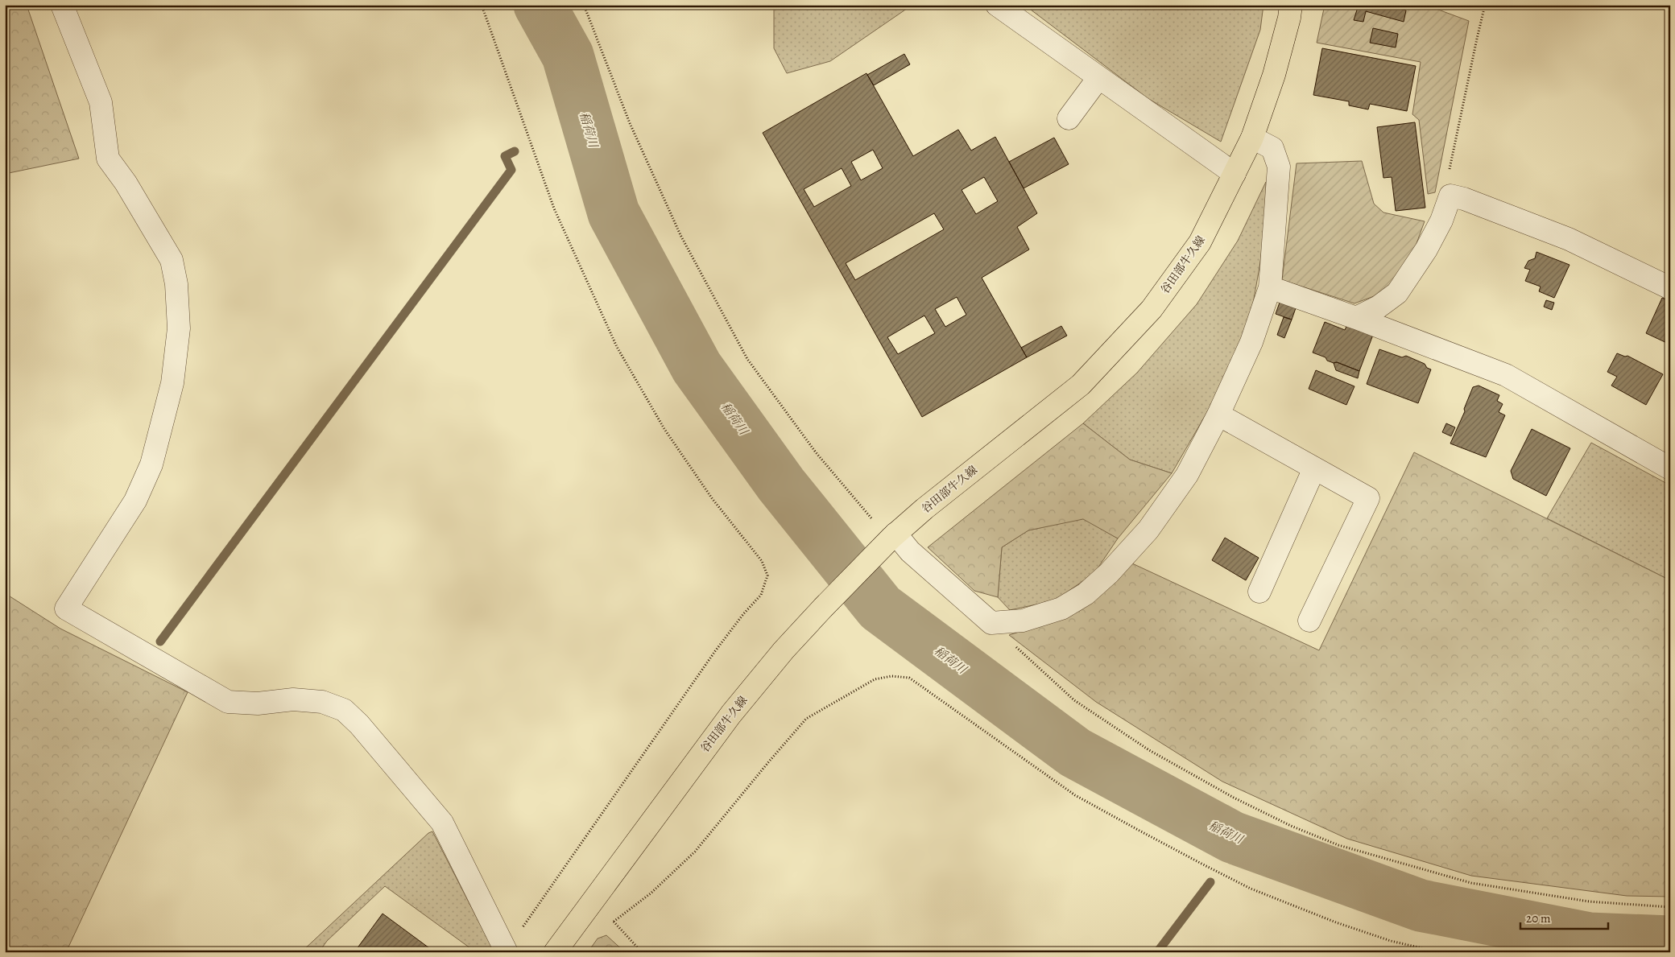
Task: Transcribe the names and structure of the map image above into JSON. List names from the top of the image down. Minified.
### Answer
{"streets":{"main road":["谷田部牛久線"]},"water":["稲荷川"],"scale_bar":"20 m"}
